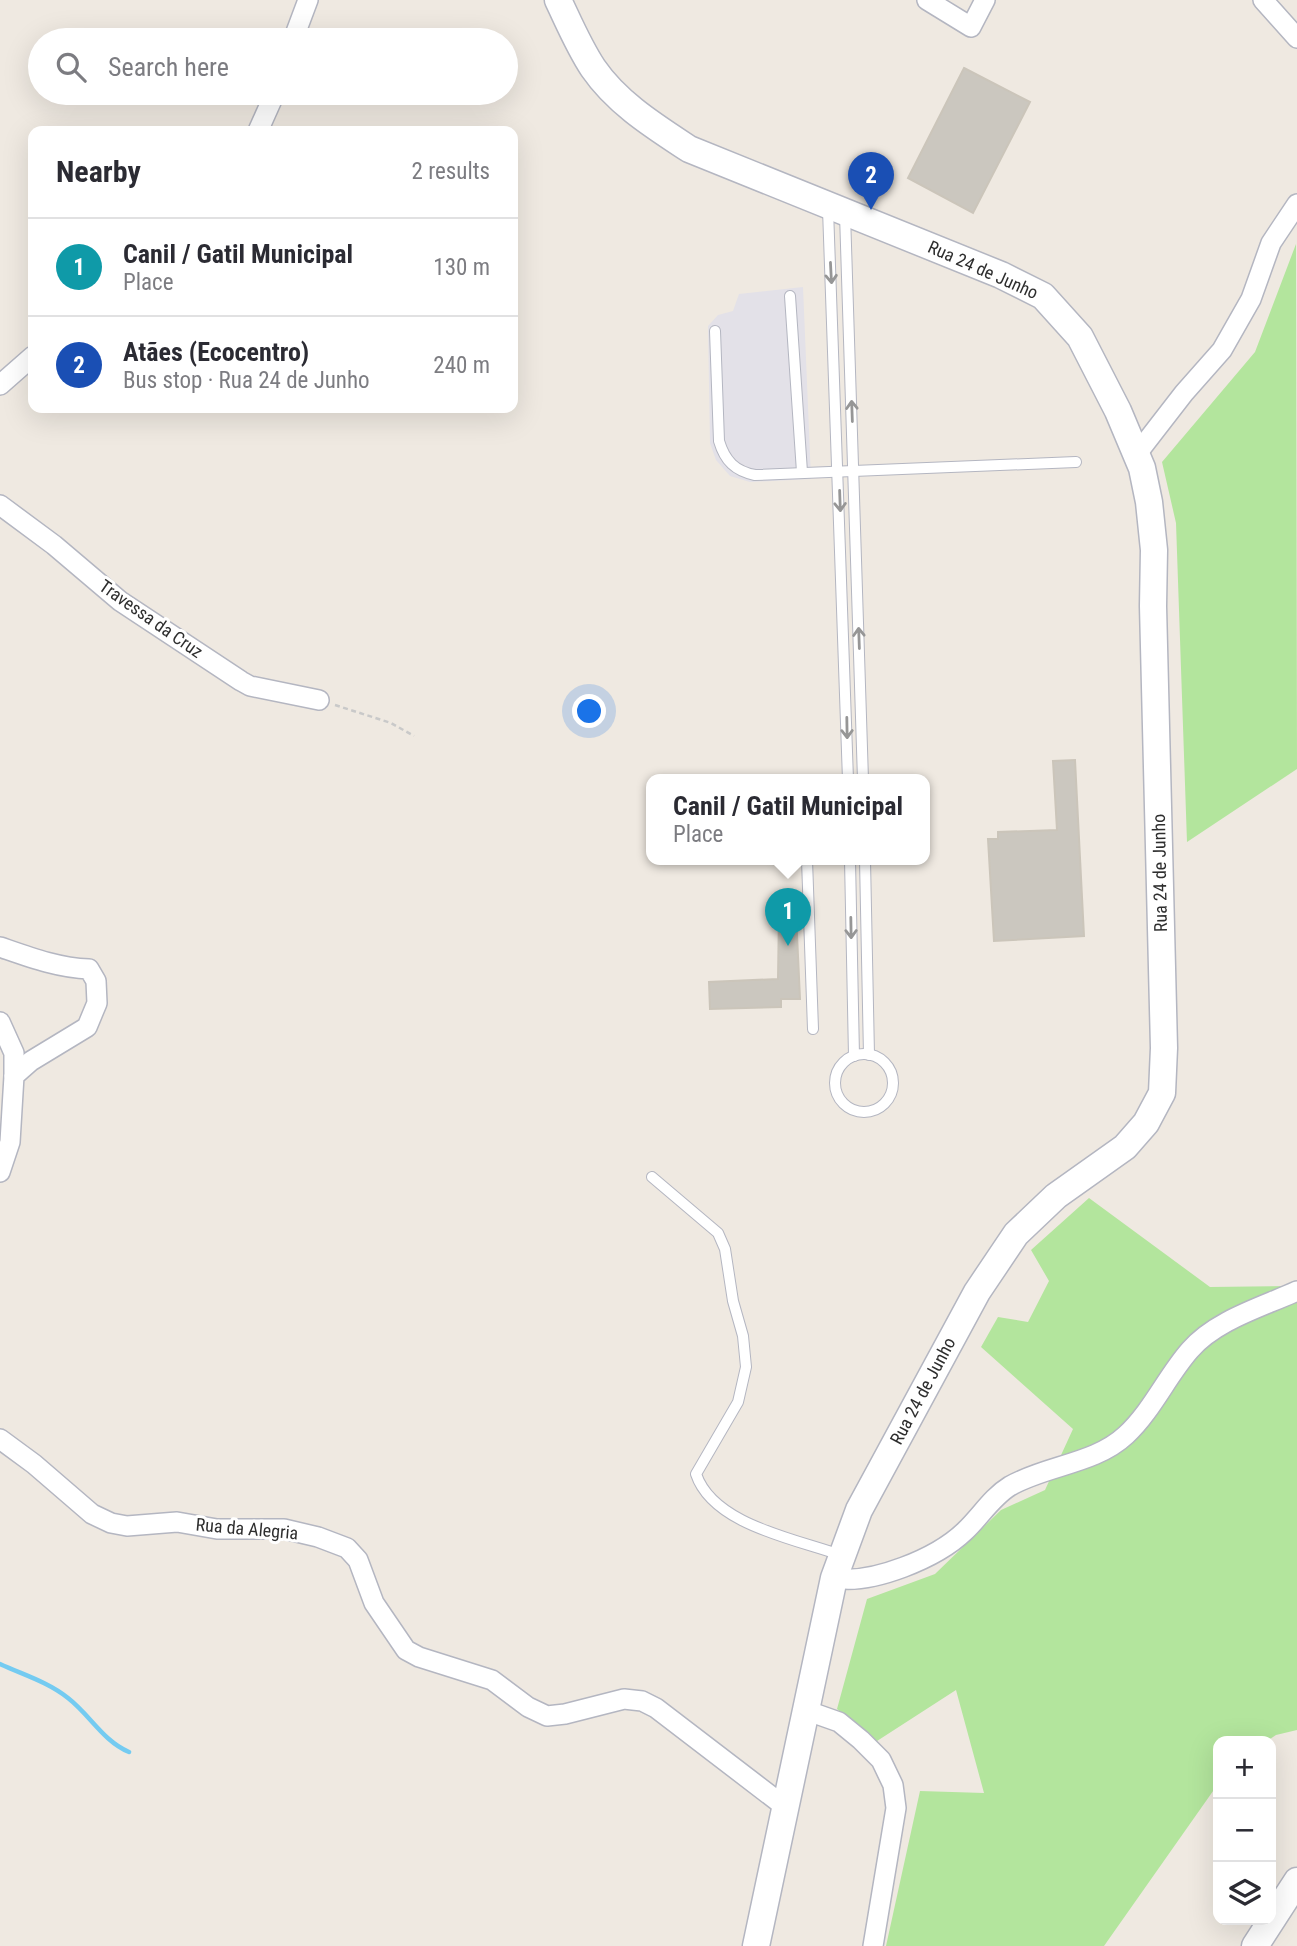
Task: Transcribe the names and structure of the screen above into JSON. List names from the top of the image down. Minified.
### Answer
{"streets":{"main road":["Rua 24 de Junho"],"street":["Travessa da Cruz","Rua da Alegria"]},"crossings":[["Rua 24 de Junho","Rua da Alegria"]],"page":{"search":"Search here","heading":["Nearby","2 results"],"pins":["2","1"],"list":[{"mark":"1","name":"Canil / Gatil Municipal","note":"Place","value":"130 m"},{"mark":"2","name":"Atães (Ecocentro)","note":"Bus stop · Rua 24 de Junho","value":"240 m"}],"popup":["Canil / Gatil Municipal","Place"],"map_buttons":["+","−"]}}
